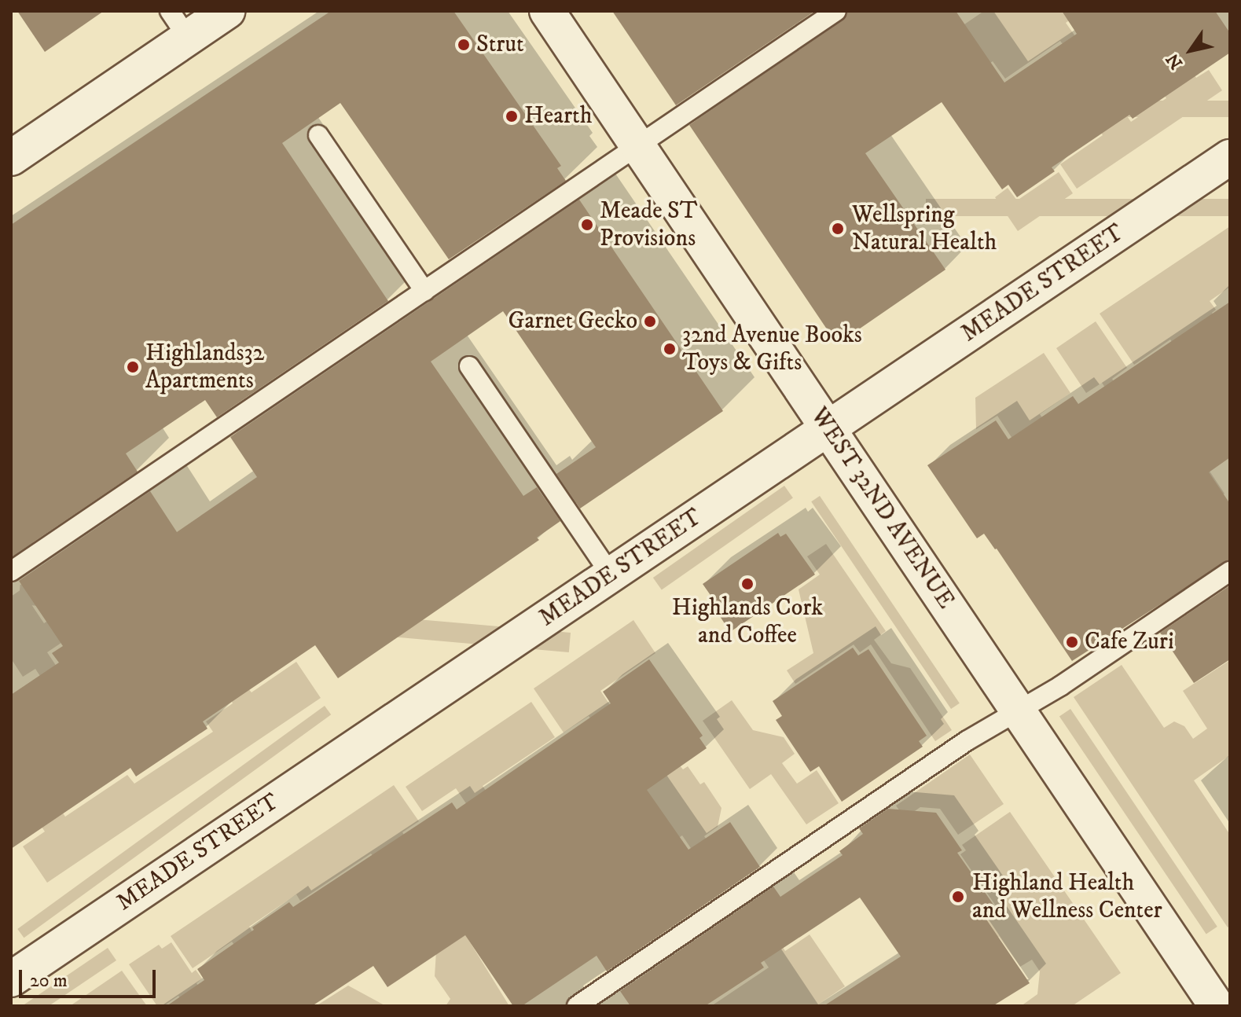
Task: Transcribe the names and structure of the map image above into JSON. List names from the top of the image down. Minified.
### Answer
{"streets":{"street":["MEADE STREET","WEST 32ND AVENUE"]},"crossings":[["MEADE STREET","WEST 32ND AVENUE"]],"places":["Strut","Hearth","Meade ST Provisions","Wellspring Natural Health","Garnet Gecko","32nd Avenue Books Toys & Gifts","Highlands32 Apartments","Highlands Cork and Coffee","Cafe Zuri","Highland Health and Wellness Center"],"scale_bar":"20 m","north":"bottom left"}
